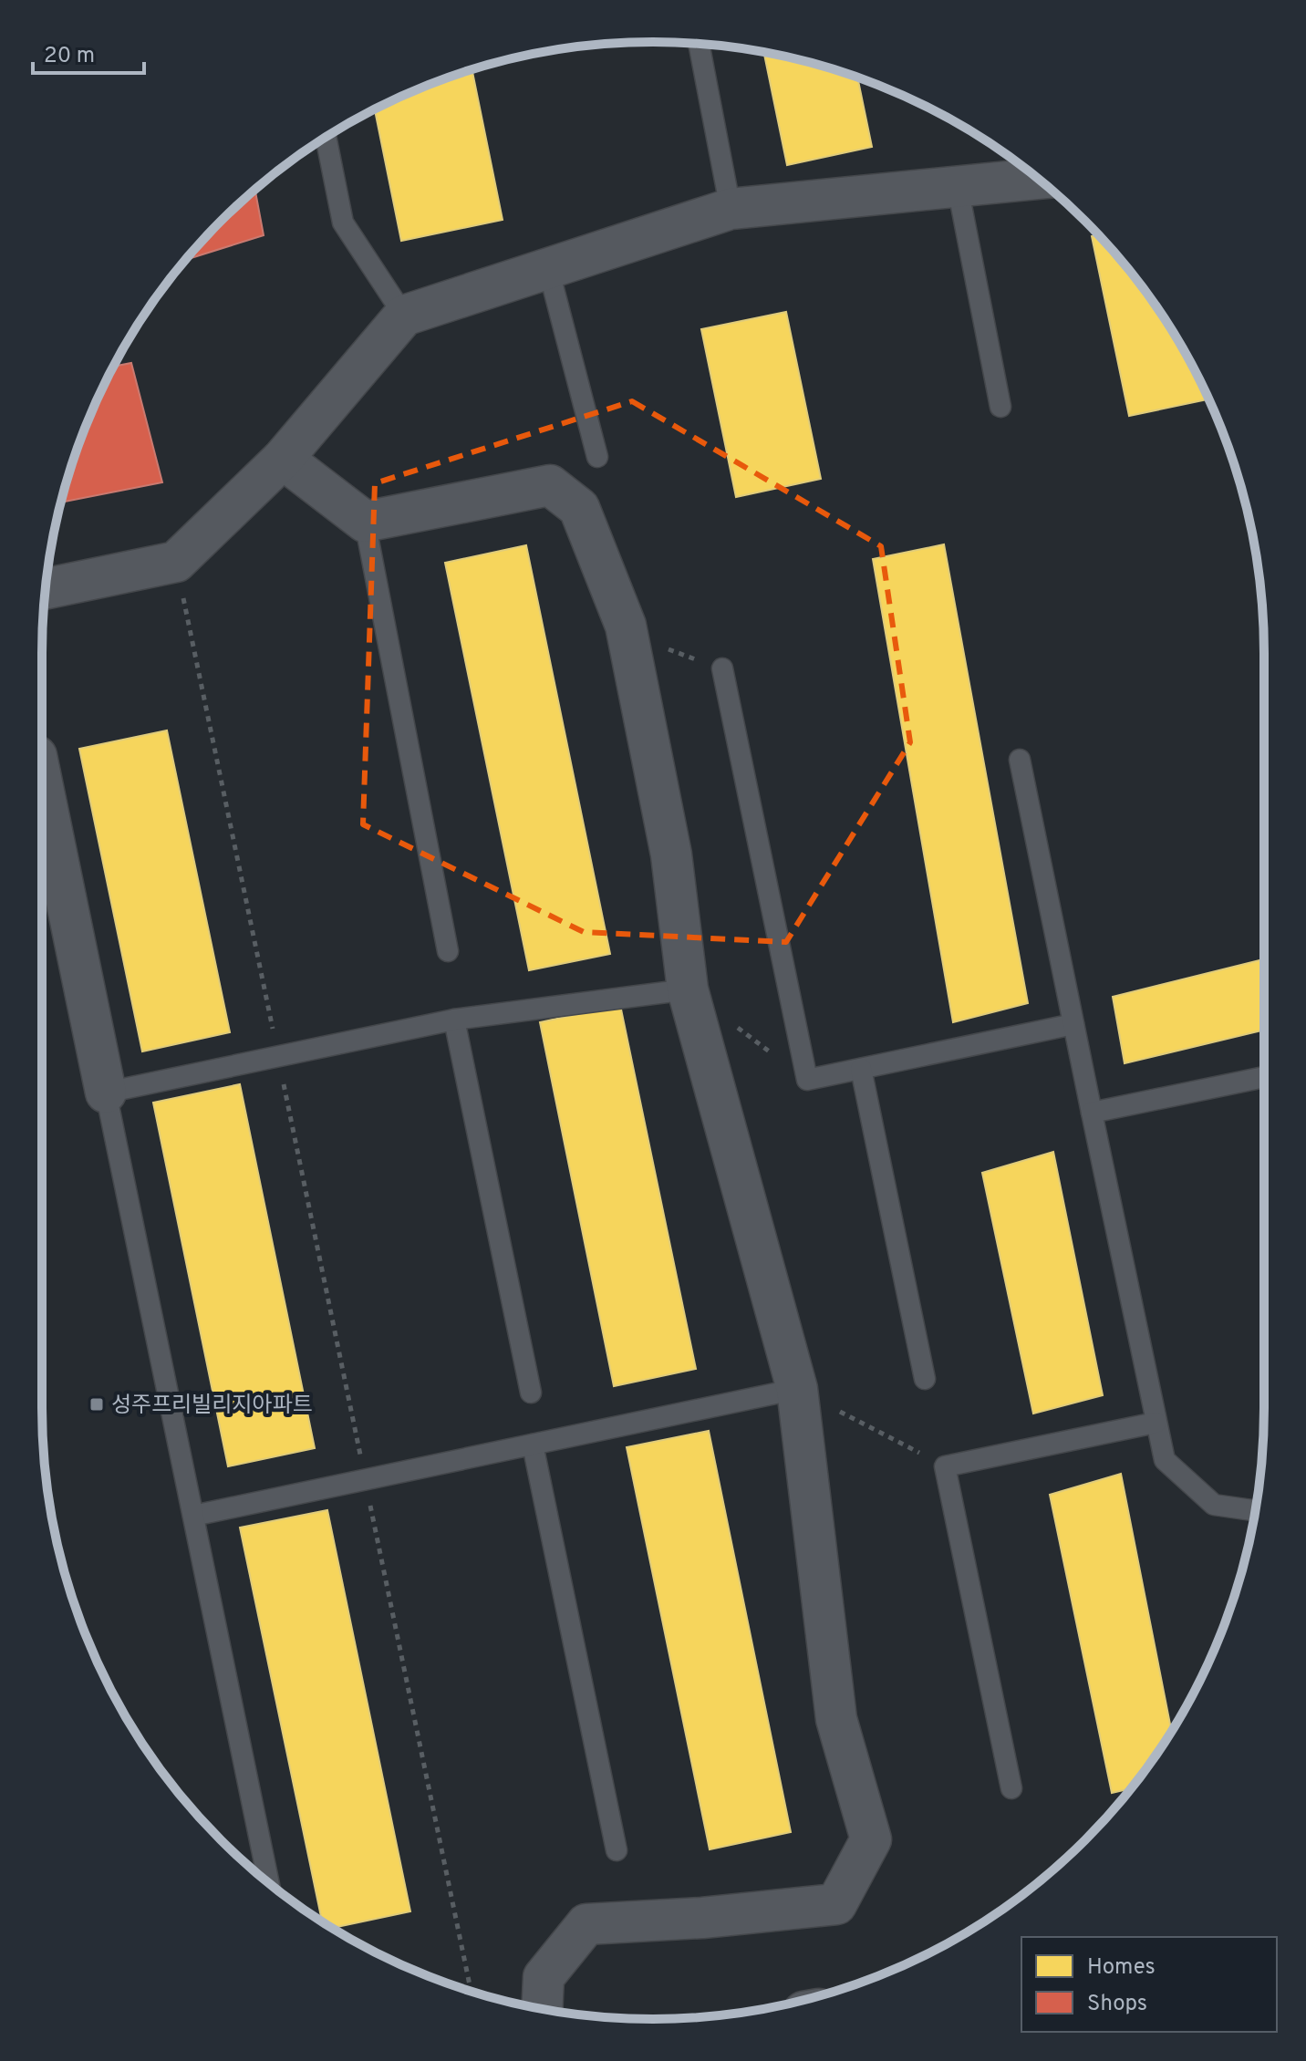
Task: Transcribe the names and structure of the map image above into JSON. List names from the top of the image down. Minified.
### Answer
{"places":{"transit":["성주프리빌리지아파트"]},"legend":["Homes","Shops"],"scale_bar":"20 m"}
